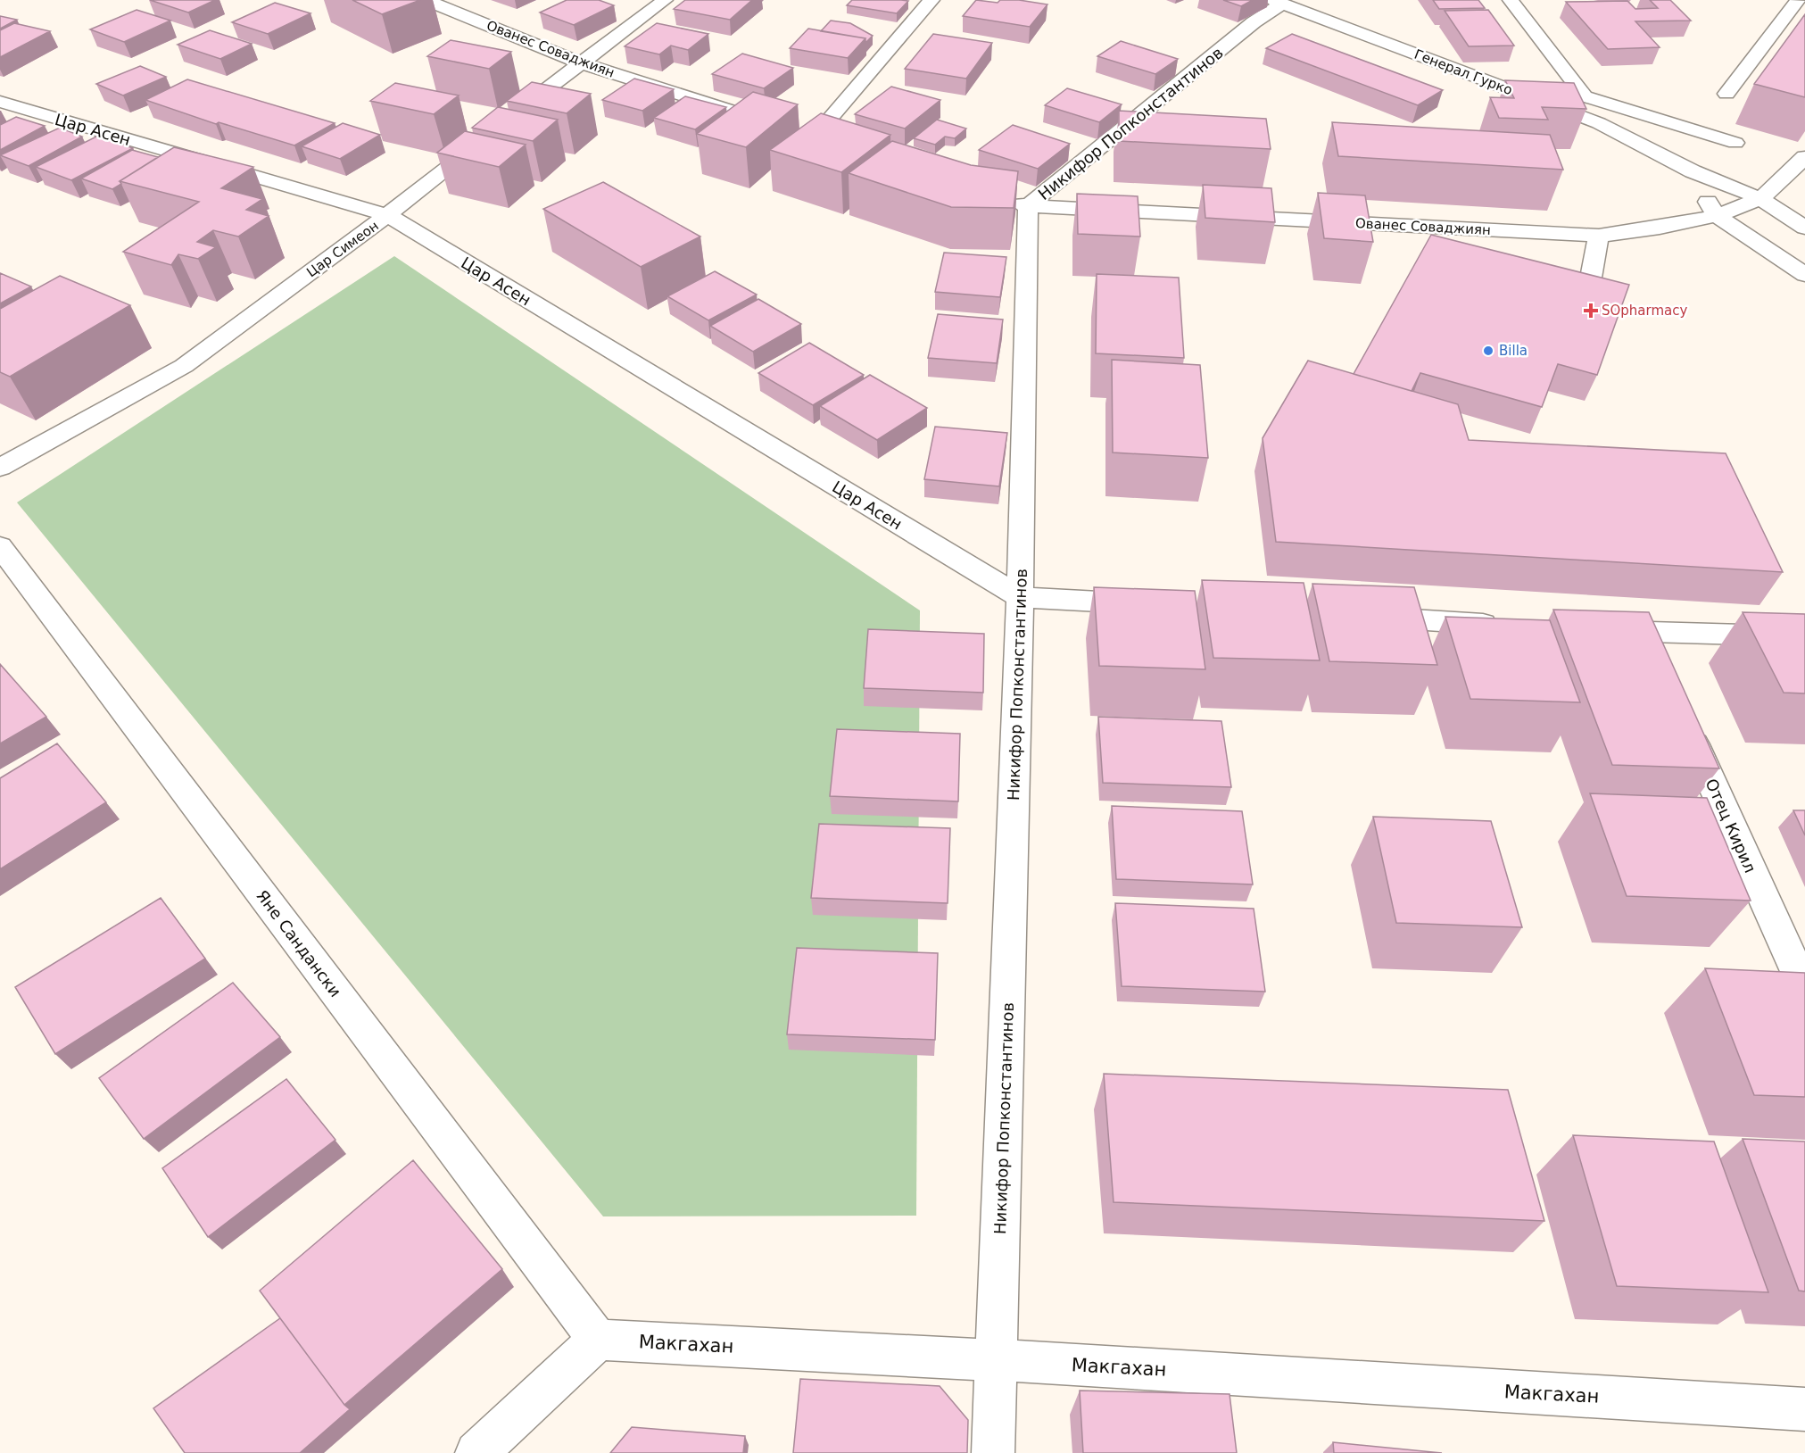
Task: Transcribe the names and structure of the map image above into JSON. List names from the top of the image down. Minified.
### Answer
{"streets":{"street":["Ованес Соваджиян","Генерал Гурко","Никифор Попконстантинов","Цар Асен","Цар Симеон","Отец Кирил","Яне Сандански","Макгахан"]},"crossings":[["Ованес Соваджиян","Генерал Гурко"],["Ованес Соваджиян","Никифор Попконстантинов"],["Генерал Гурко","Никифор Попконстантинов"],["Никифор Попконстантинов","Цар Асен"],["Никифор Попконстантинов","Макгахан"],["Цар Асен","Цар Симеон"],["Яне Сандански","Макгахан"]],"places":{"health":["SOpharmacy"],"other":["Billa"]}}
